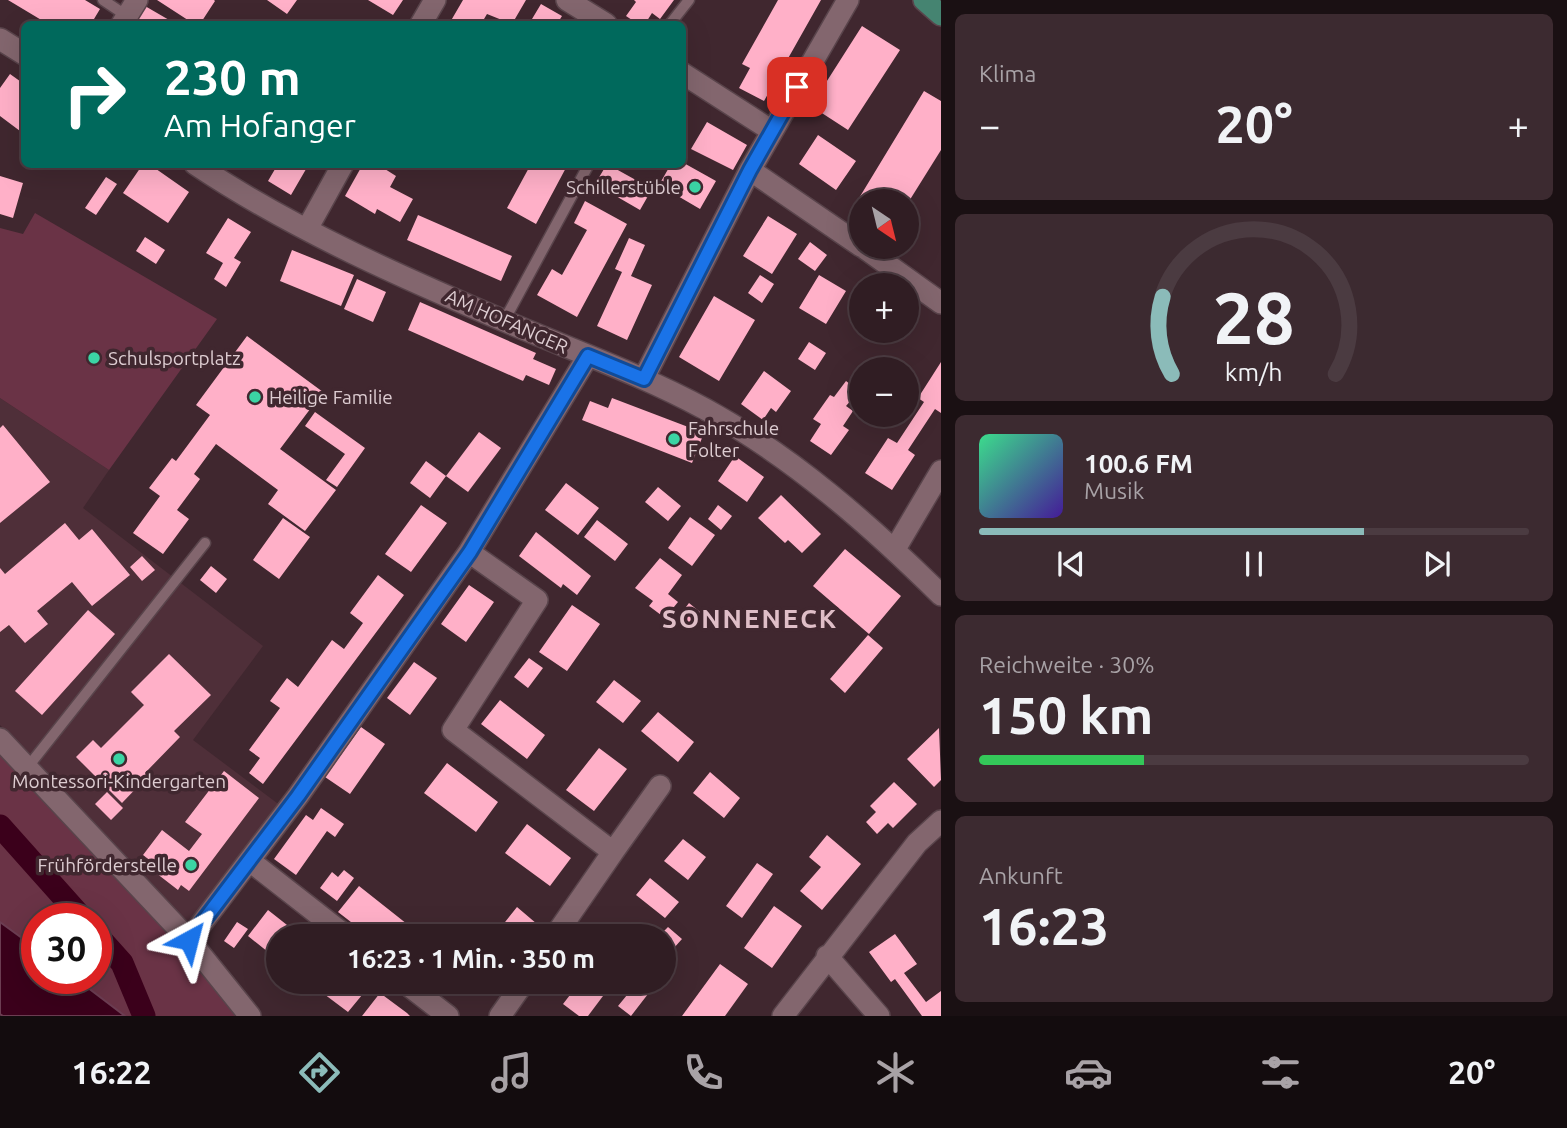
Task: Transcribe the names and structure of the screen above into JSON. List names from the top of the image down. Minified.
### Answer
{"streets":{"street":["AM HOFANGER"]},"districts":["SONNENECK"],"places":["Schillerstüble","Schulsportplatz","Heilige Familie","Fahrschule Folter","Montessori-Kindergarten","Frühförderstelle"],"north":"bottom right","page":{"tile":["Klima",["Reichweite · 30%","150 km"],["Ankunft","16:23"]],"turn":["230 m","Am Hofanger"],"heat":["−","20°","+"],"map_buttons":["+","−"],"song":["100.6 FM","Musik"],"limit":"30","trip":"16:23 · 1 Min. · 350 m","tabs":["16:22","20°"],"gauge":["28","km/h"]}}
